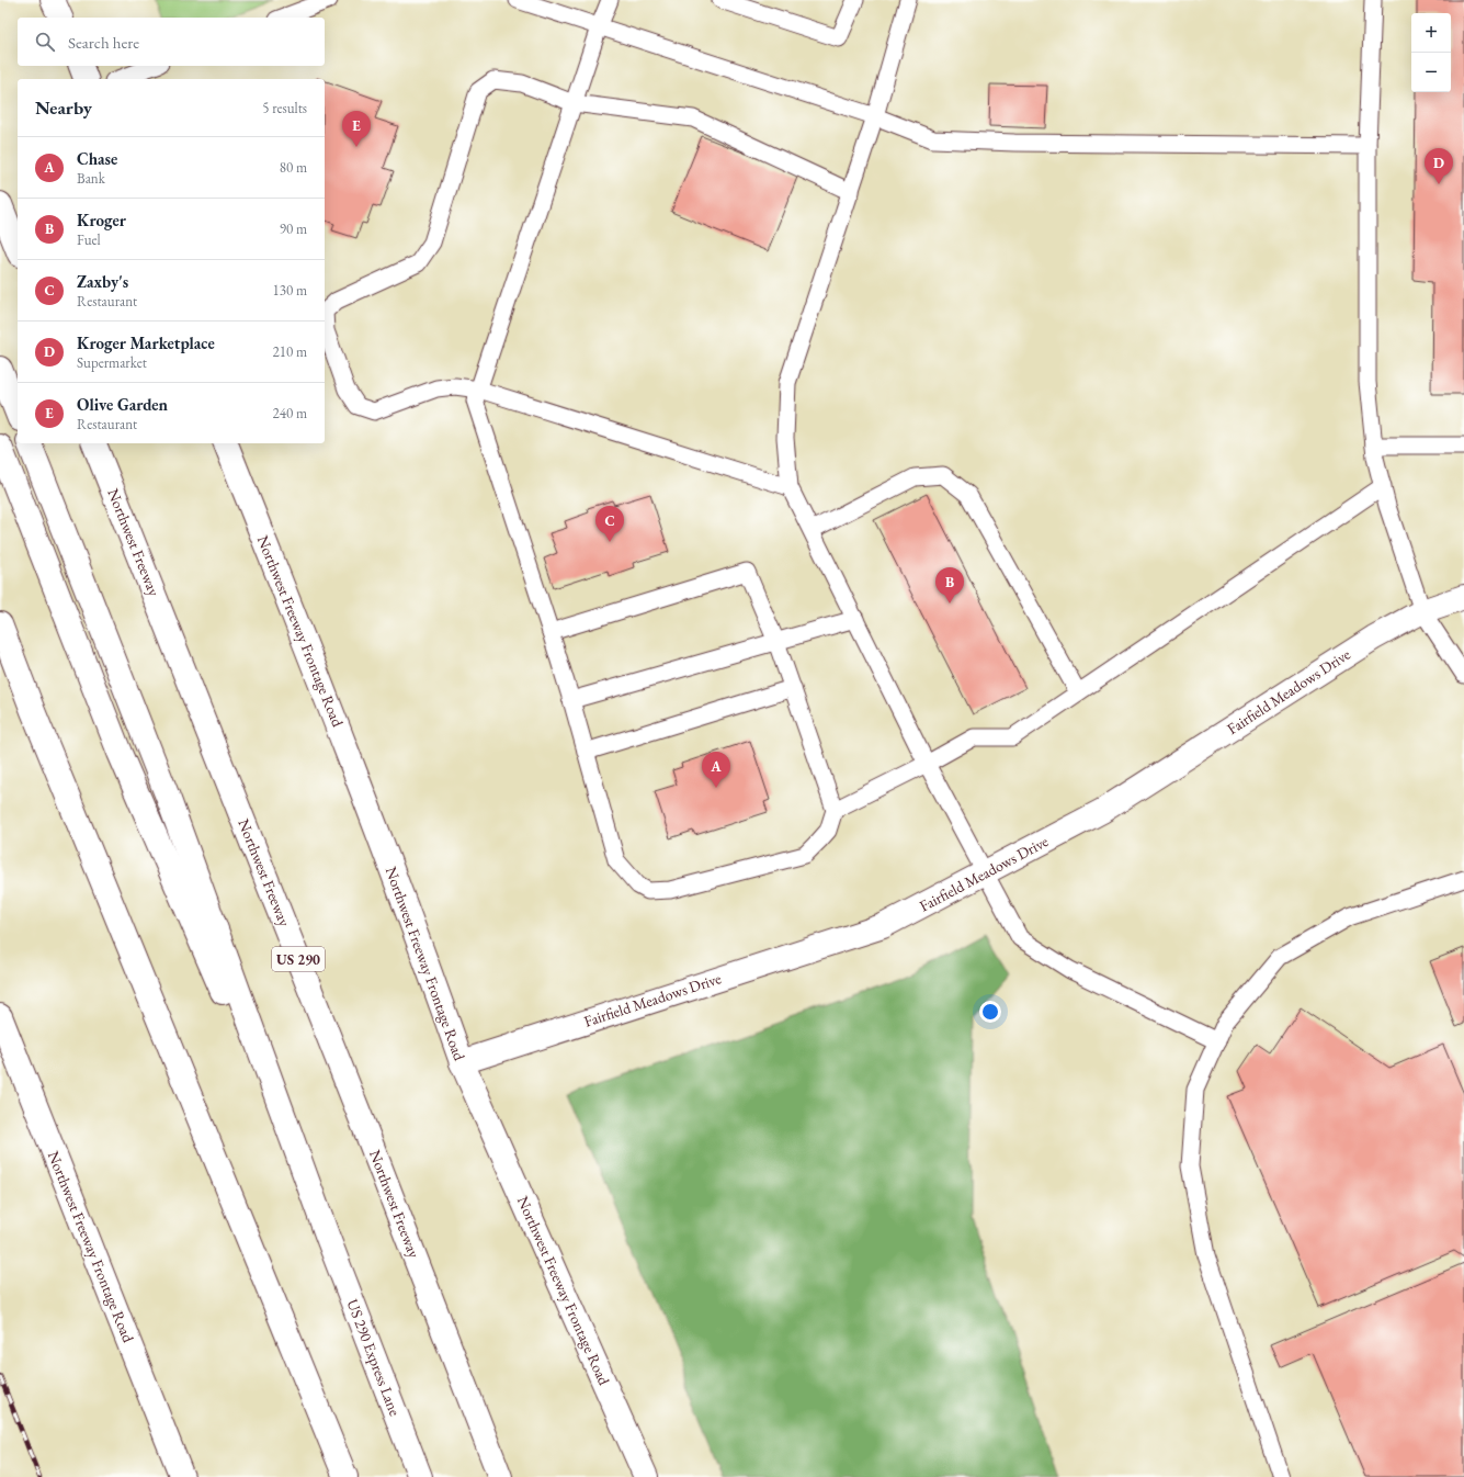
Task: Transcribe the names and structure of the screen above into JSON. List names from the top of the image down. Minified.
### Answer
{"streets":{"main road":["Northwest Freeway","Northwest Freeway Frontage Road","Fairfield Meadows Drive","US 290","US 290 Express Lane"]},"crossings":[["Northwest Freeway Frontage Road","Fairfield Meadows Drive"]],"page":{"map_buttons":["+","−"],"search":"Search here","heading":["Nearby","5 results"],"pins":["E","D","C","B","A"],"list":[{"mark":"A","name":"Chase","note":"Bank","value":"80 m"},{"mark":"B","name":"Kroger","note":"Fuel","value":"90 m"},{"mark":"C","name":"Zaxby's","note":"Restaurant","value":"130 m"},{"mark":"D","name":"Kroger Marketplace","note":"Supermarket","value":"210 m"},{"mark":"E","name":"Olive Garden","note":"Restaurant","value":"240 m"}]}}
